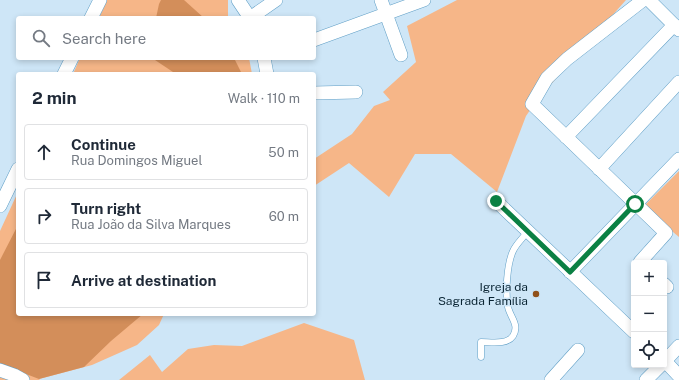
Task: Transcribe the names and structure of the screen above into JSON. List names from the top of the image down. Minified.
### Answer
{"places":["Igreja da Sagrada Família"],"page":{"search":"Search here","heading":["2 min","Walk · 110 m"],"list":[["Continue","Rua Domingos Miguel","50 m"],["Turn right","Rua João da Silva Marques","60 m"],"Arrive at destination"],"map_buttons":["+","−"]}}
